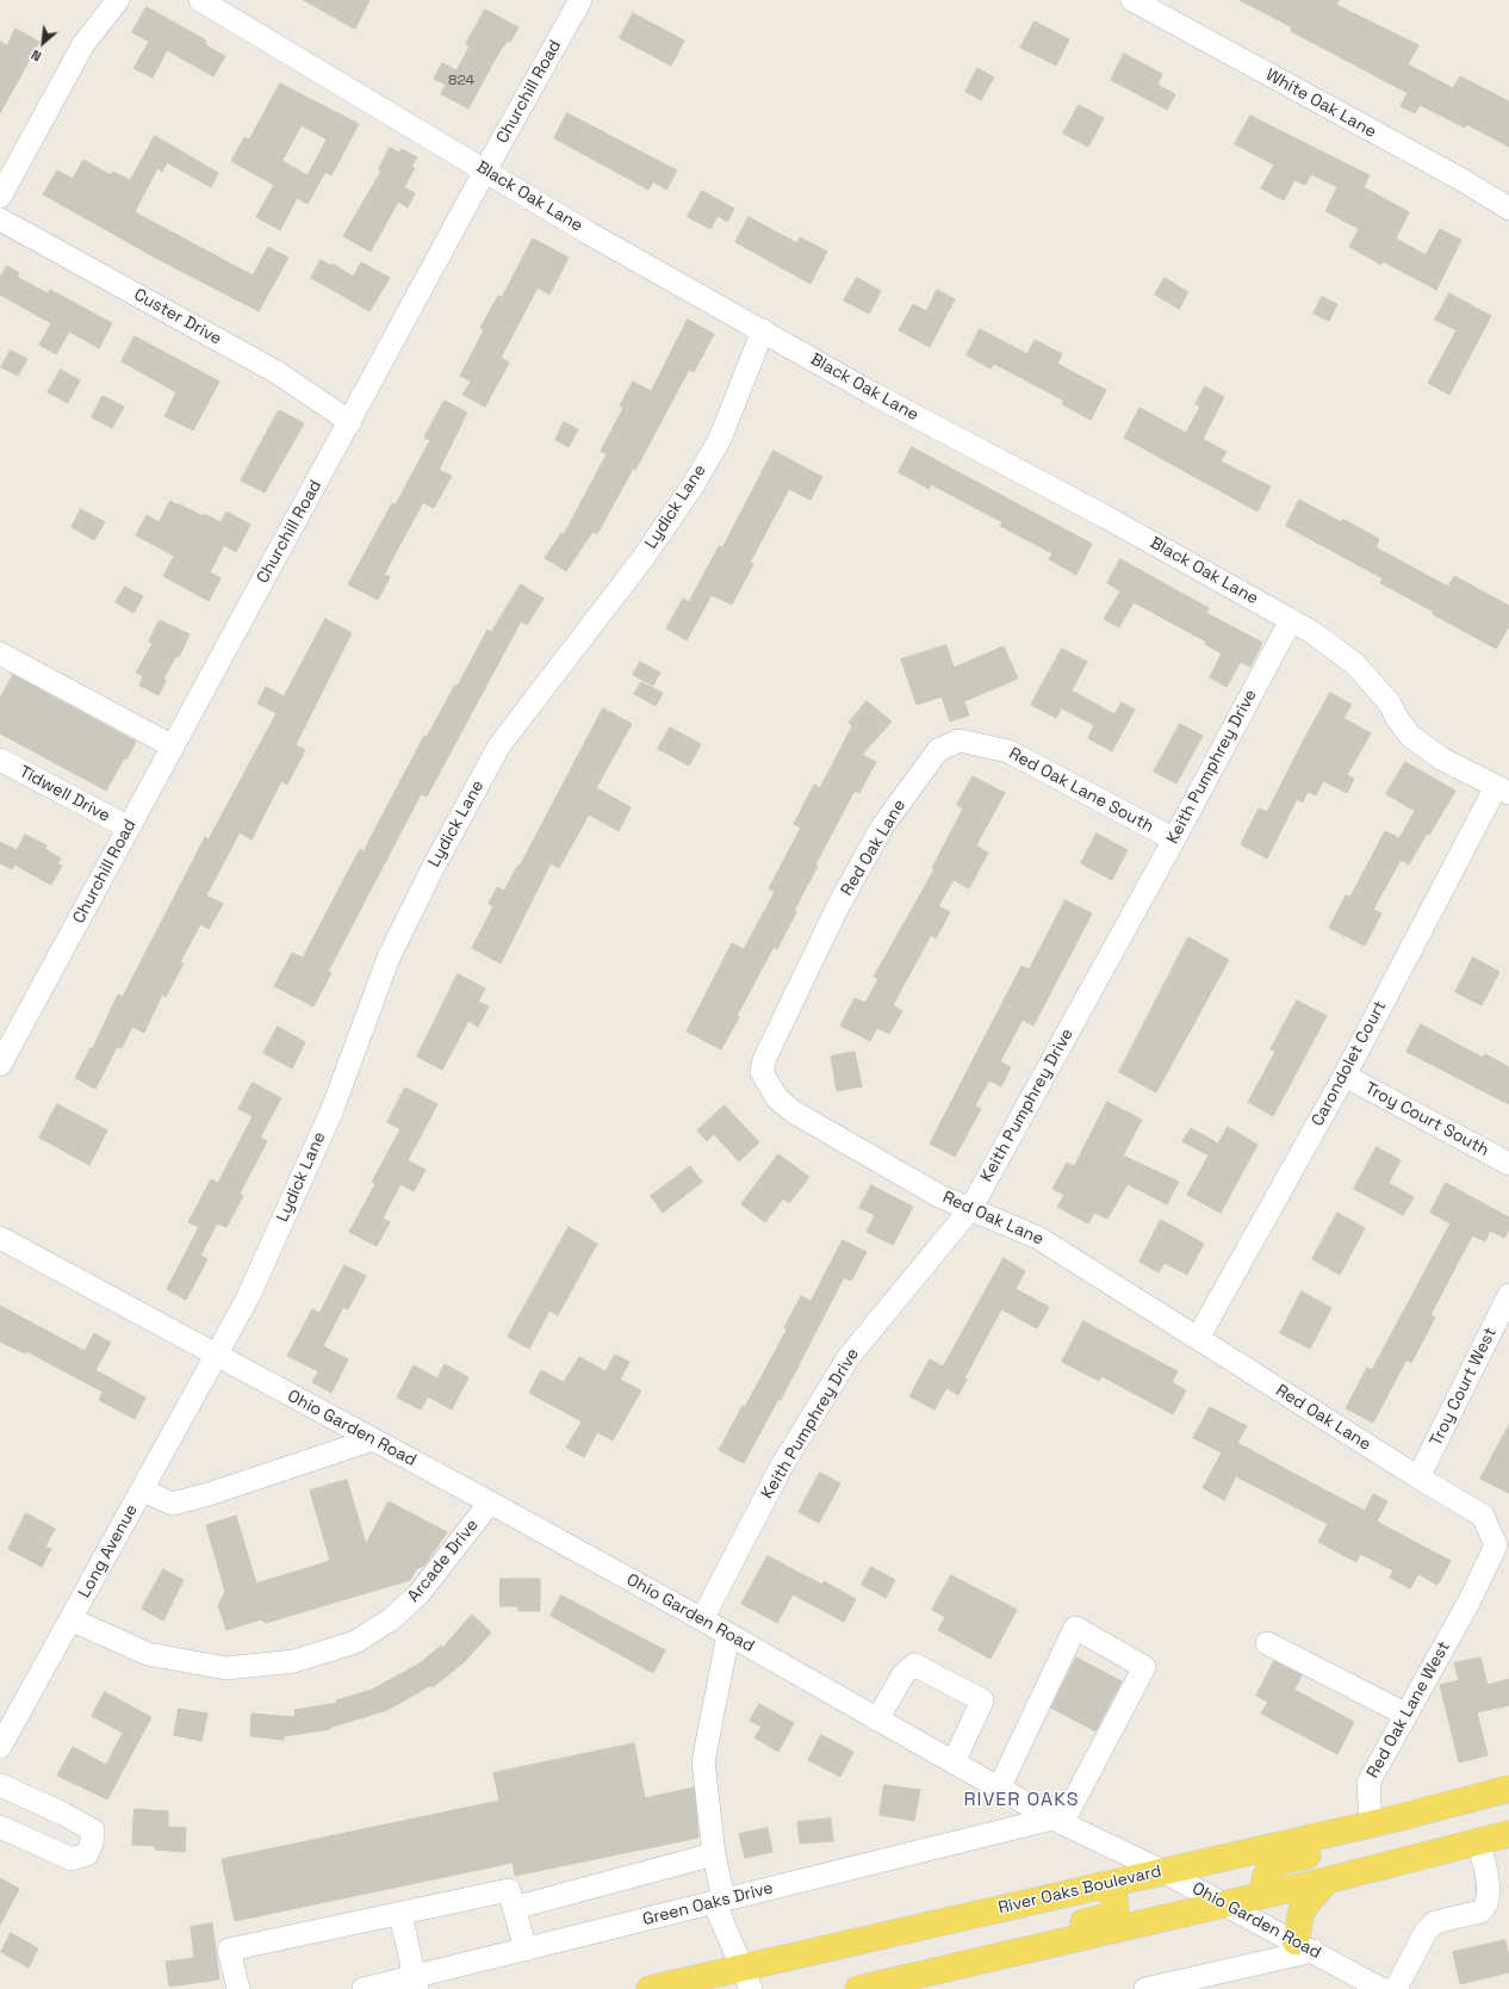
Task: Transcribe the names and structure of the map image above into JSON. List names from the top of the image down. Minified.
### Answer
{"streets":{"main road":["River Oaks Boulevard"],"street":["Churchill Road","White Oak Lane","Black Oak Lane","Custer Drive","Lydick Lane","Keith Pumphrey Drive","Red Oak Lane South","Tidwell Drive","Red Oak Lane","Carondolet Court","Troy Court South","Troy Court West","Ohio Garden Road","Long Avenue","Arcade Drive","Red Oak Lane West","Green Oaks Drive"]},"crossings":[["Churchill Road","Black Oak Lane"],["Churchill Road","Custer Drive"],["Churchill Road","Tidwell Drive"],["Black Oak Lane","Lydick Lane"],["Black Oak Lane","Keith Pumphrey Drive"],["Black Oak Lane","Carondolet Court"],["Lydick Lane","Ohio Garden Road"],["Lydick Lane","Long Avenue"],["Keith Pumphrey Drive","Red Oak Lane South"],["Keith Pumphrey Drive","Red Oak Lane"],["Keith Pumphrey Drive","Ohio Garden Road"],["Red Oak Lane South","Red Oak Lane"],["Red Oak Lane","Carondolet Court"],["Red Oak Lane","Troy Court West"],["Red Oak Lane","Red Oak Lane West"],["Carondolet Court","Troy Court South"],["Ohio Garden Road","Long Avenue"],["Ohio Garden Road","Arcade Drive"],["Ohio Garden Road","River Oaks Boulevard"],["Ohio Garden Road","Green Oaks Drive"],["Long Avenue","Arcade Drive"],["Red Oak Lane West","River Oaks Boulevard"]],"districts":["RIVER OAKS"],"house_numbers":["824"],"north":"bottom left"}
